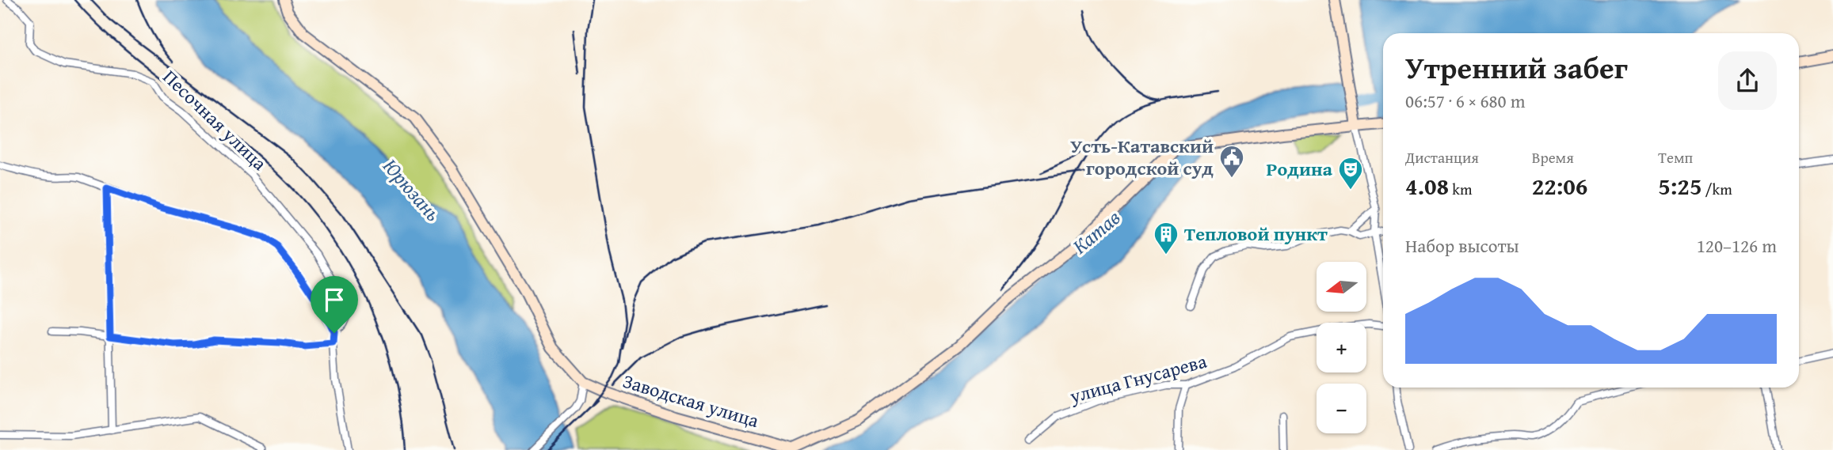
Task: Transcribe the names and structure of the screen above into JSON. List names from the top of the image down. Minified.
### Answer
{"streets":{"street":["Песочная улица","улица Гнусарева","Заводская улица"]},"water":["Юрюзань","Катав"],"places":{"public building":["Усть-Катавский городской суд"],"theatre":["Родина"],"building":["Тепловой пункт"]},"north":"left","page":{"heading":["Утренний забег","06:57 · 6 × 680 m"],"stats":[["Дистанция","4.08 km"],["Время","22:06"],["Темп","5:25 /km"]],"chart":["Набор высоты","120–126 m"],"map_buttons":["+","−"]}}
